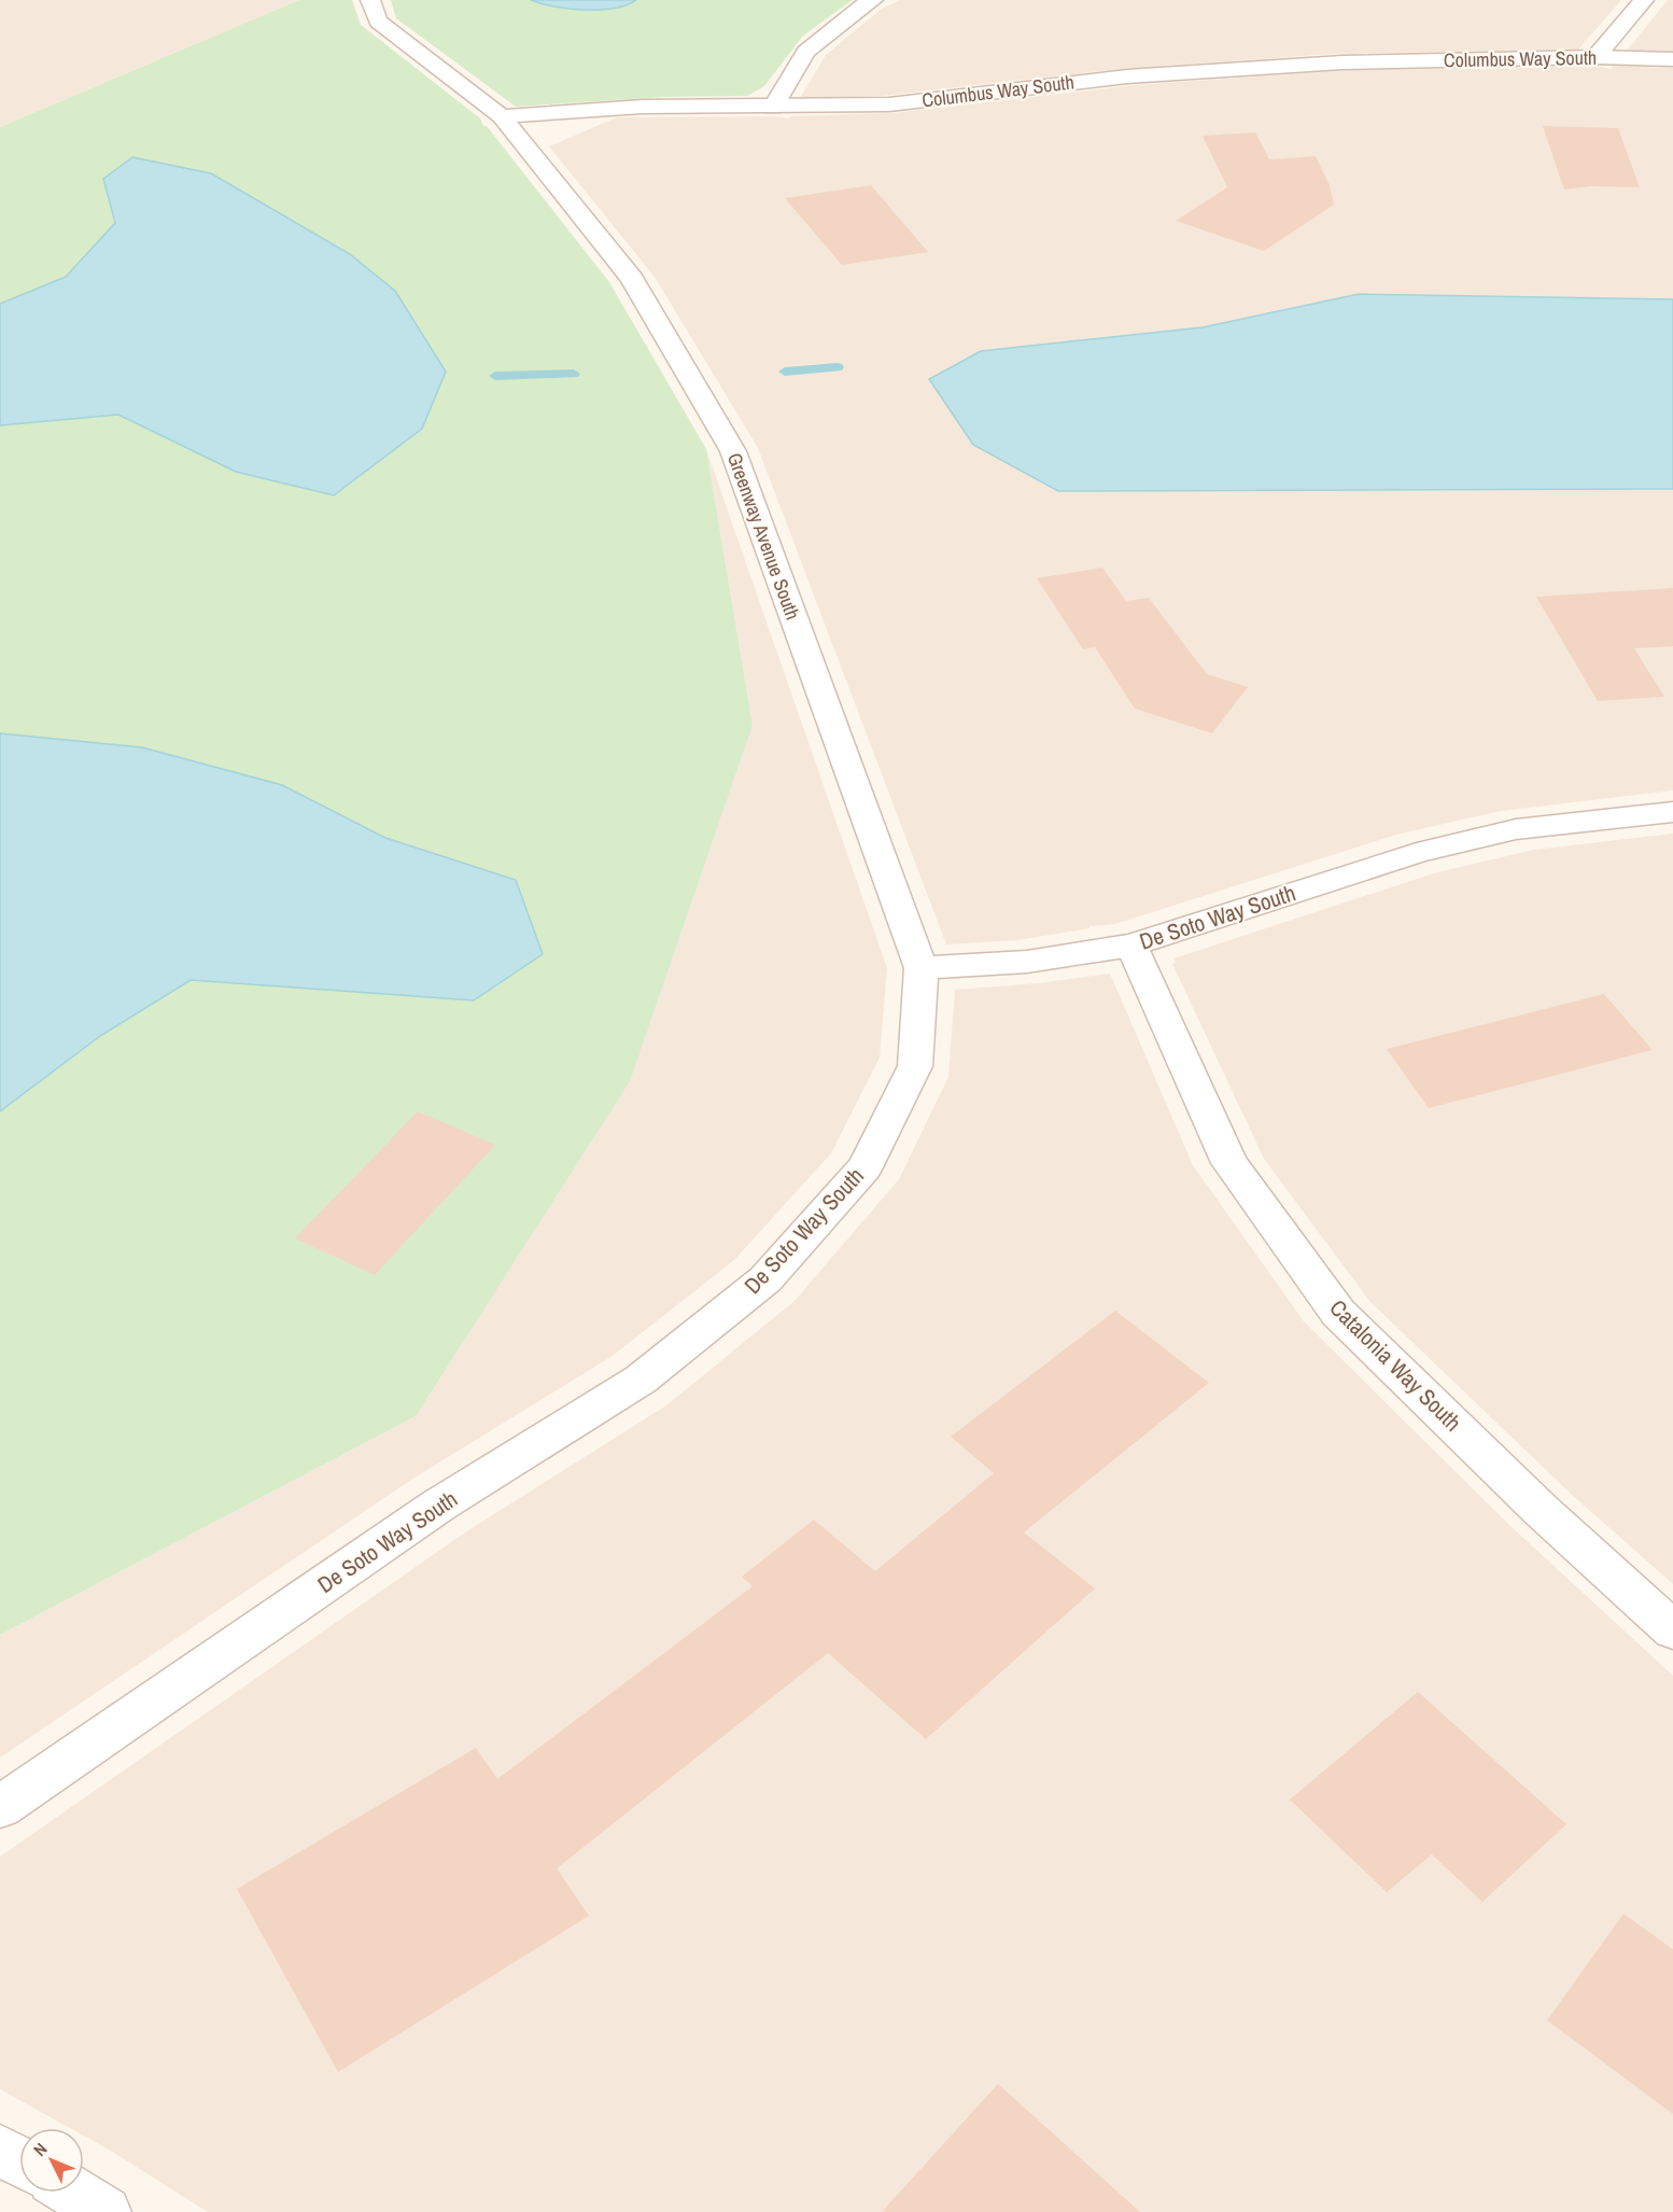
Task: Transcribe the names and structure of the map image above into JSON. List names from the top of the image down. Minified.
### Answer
{"streets":{"street":["Columbus Way South","Greenway Avenue South","De Soto Way South","Catalonia Way South"]},"crossings":[["Columbus Way South","Greenway Avenue South"],["Greenway Avenue South","De Soto Way South"],["De Soto Way South","Catalonia Way South"]],"north":"top left"}
